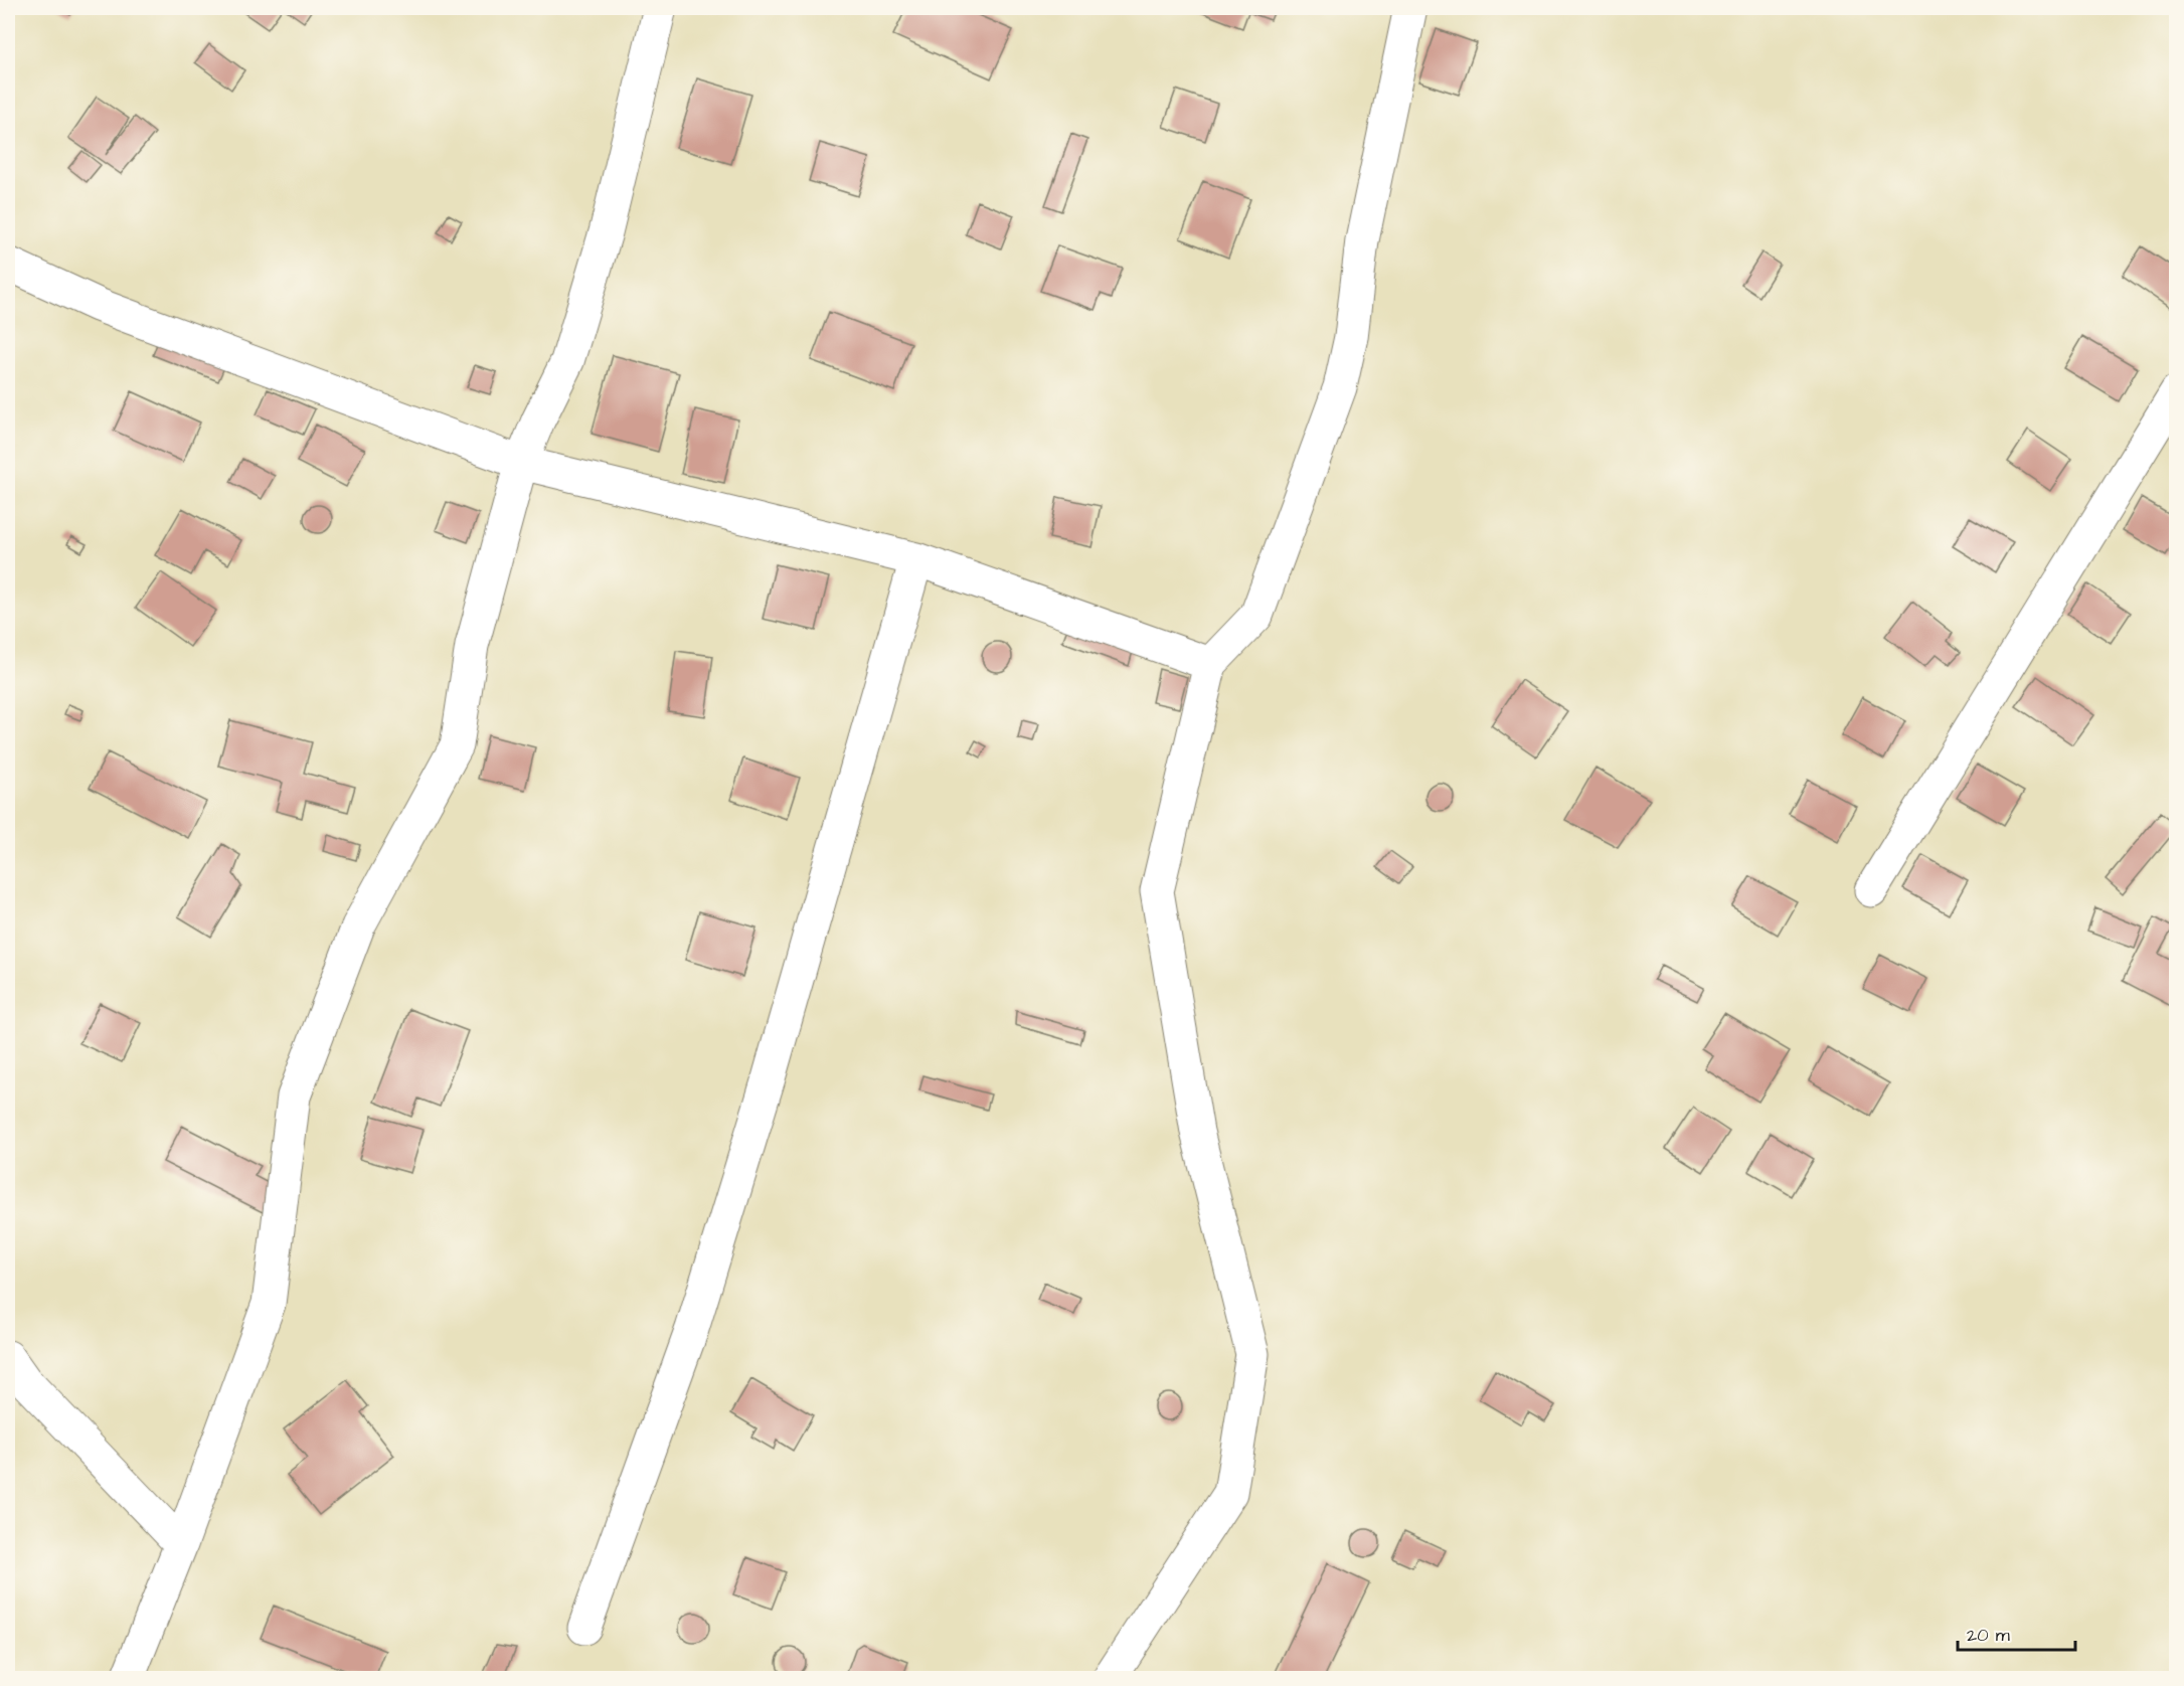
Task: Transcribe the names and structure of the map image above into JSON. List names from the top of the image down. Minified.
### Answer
{"scale_bar":"20 m"}
